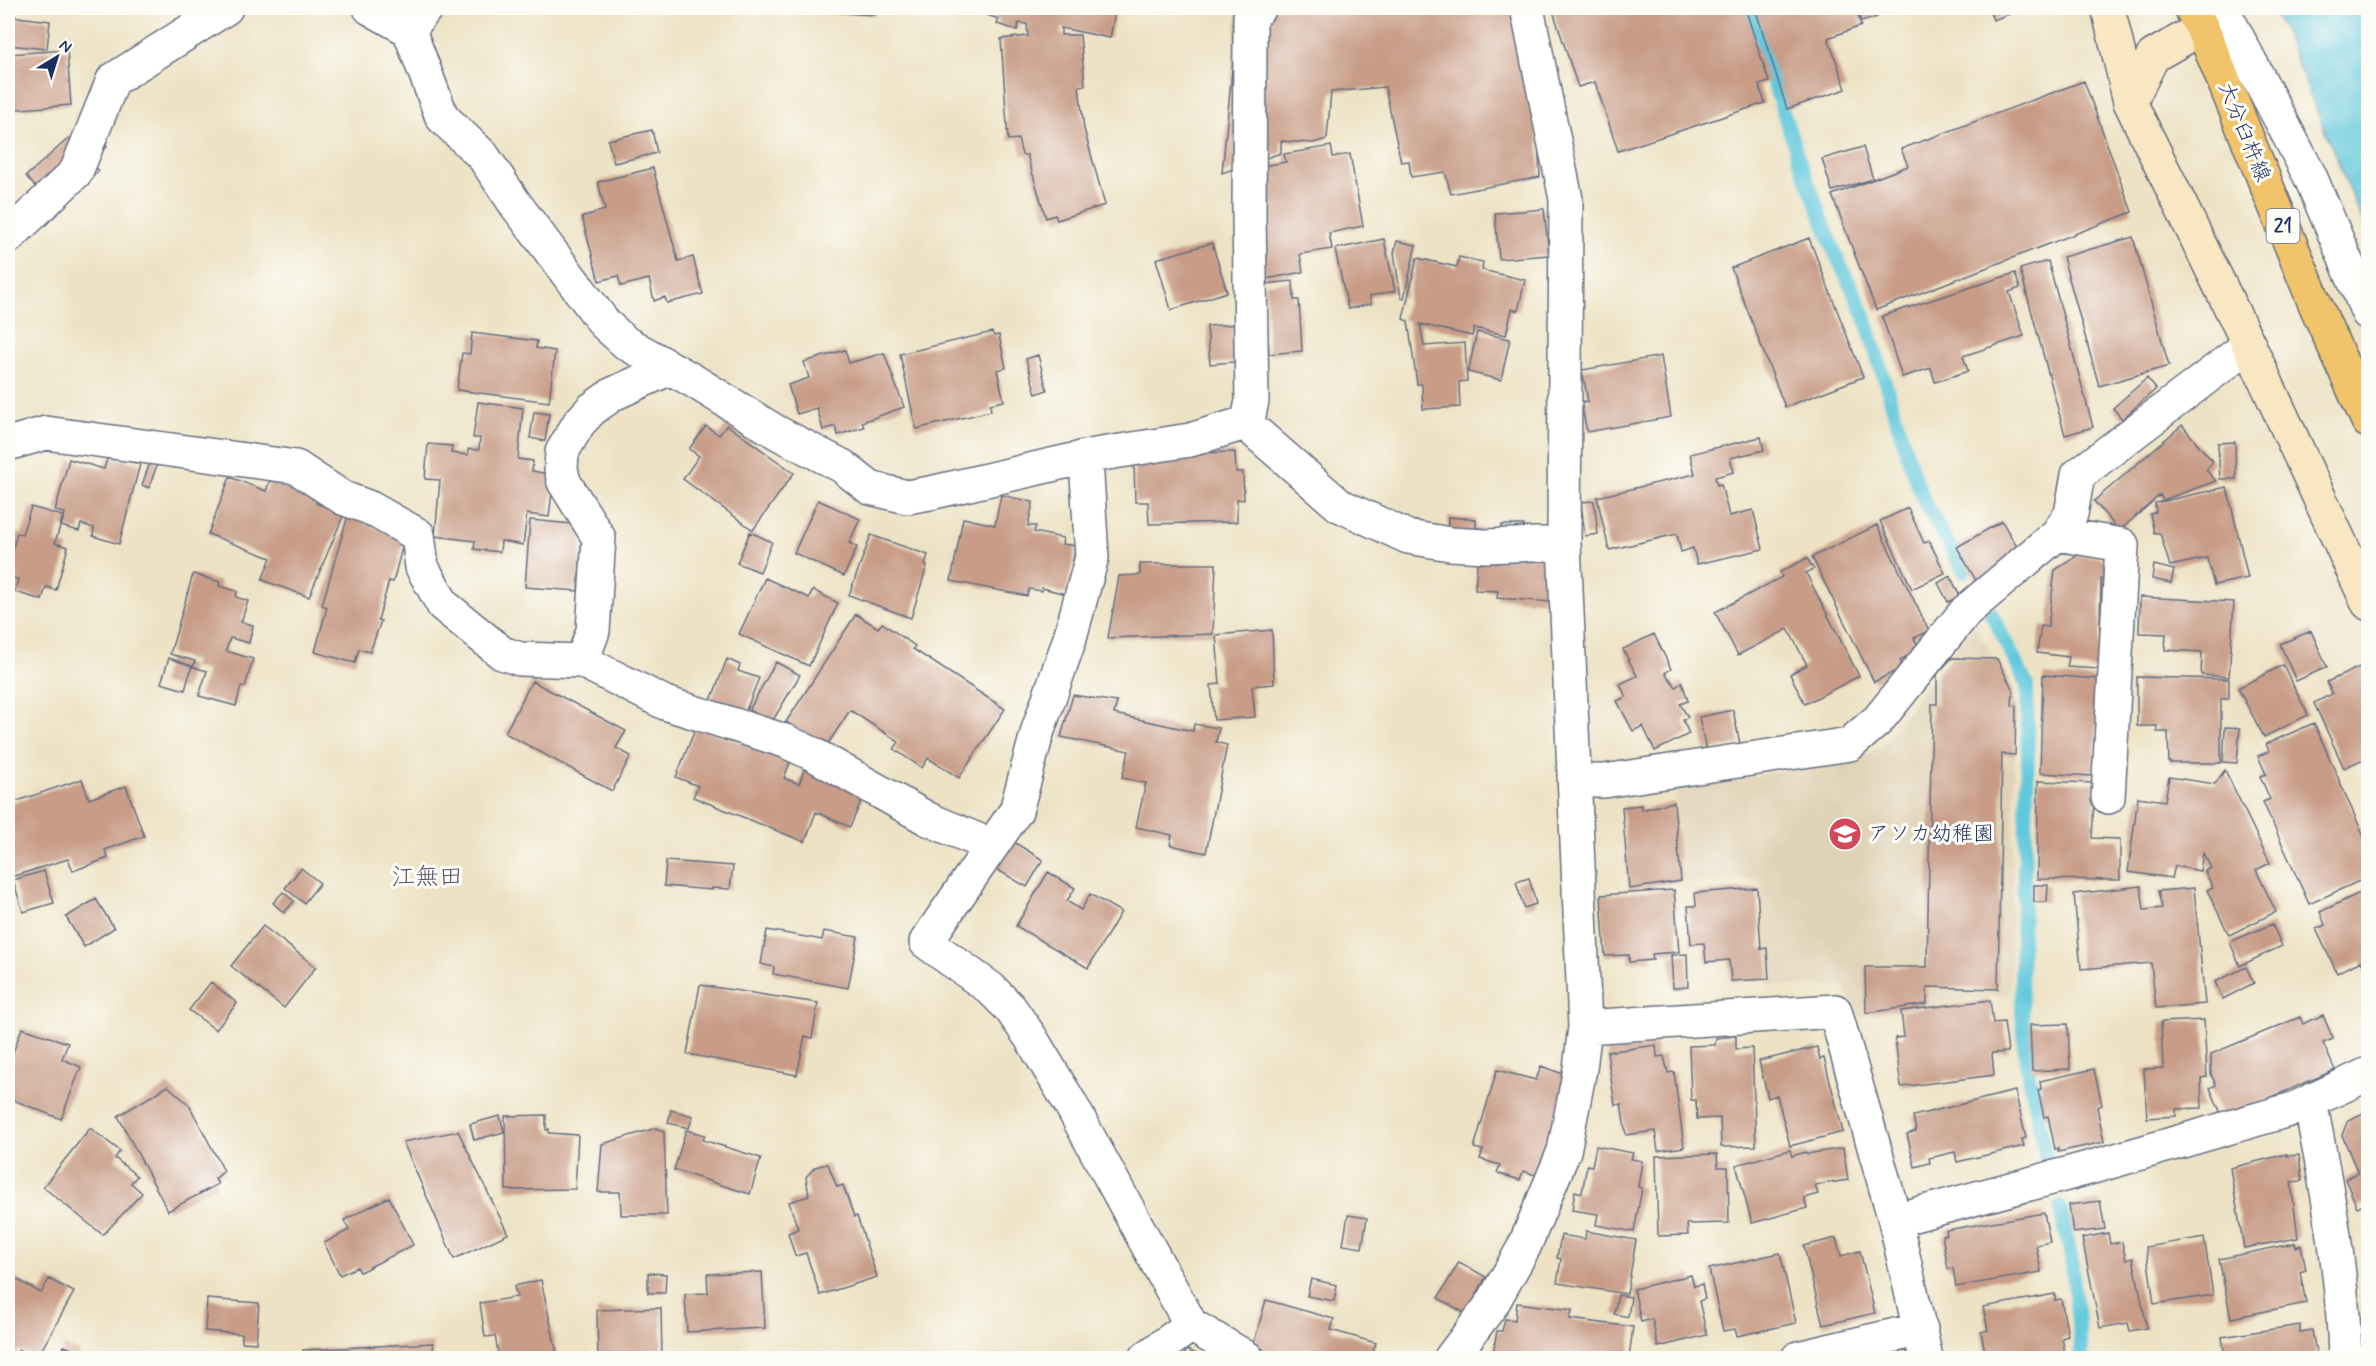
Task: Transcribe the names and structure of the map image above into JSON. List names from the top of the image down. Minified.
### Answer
{"streets":{"main road":["大分臼杵線","21"]},"districts":["江無田"],"places":{"school or university":["アソカ幼稚園"]},"north":"top right"}
